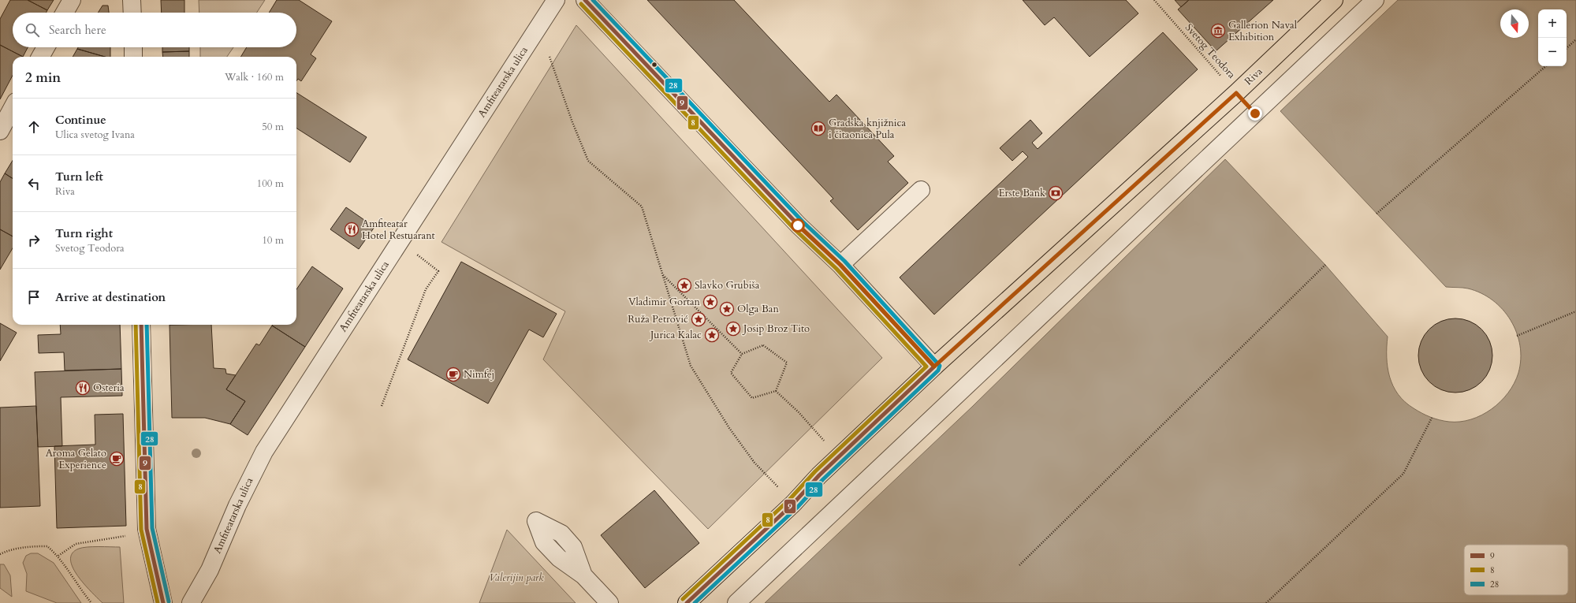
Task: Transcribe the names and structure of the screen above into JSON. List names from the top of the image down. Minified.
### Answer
{"streets":{"main road":["Riva"],"street":["Amfiteatarska ulica"],"path":["Svetog Teodora"]},"crossings":[["Svetog Teodora","Riva"]],"parks":["Valerijin park"],"places":{"museum":["Gallerion Naval Exhibition"],"library":["Gradska knjižnica i čitaonica Pula"],"bank":["Erste Bank"],"restaurant":["Amfiteatar Hotel Restuarant","Osteria"],"place":["Slavko Grubiša","Vladimir Gortan","Olga Ban","Ruža Petrović","Josip Broz Tito","Jurica Kalac"],"cafe":["Nimfej","Aroma Gelato Experience"]},"lines":["transit line 9","transit line 28","transit line 8"],"legend":["9","8","28"],"north":"bottom","page":{"map_buttons":["+","−"],"search":"Search here","heading":["2 min","Walk · 160 m"],"list":[["Continue","Ulica svetog Ivana","50 m"],["Turn left","Riva","100 m"],["Turn right","Svetog Teodora","10 m"],"Arrive at destination"]}}
